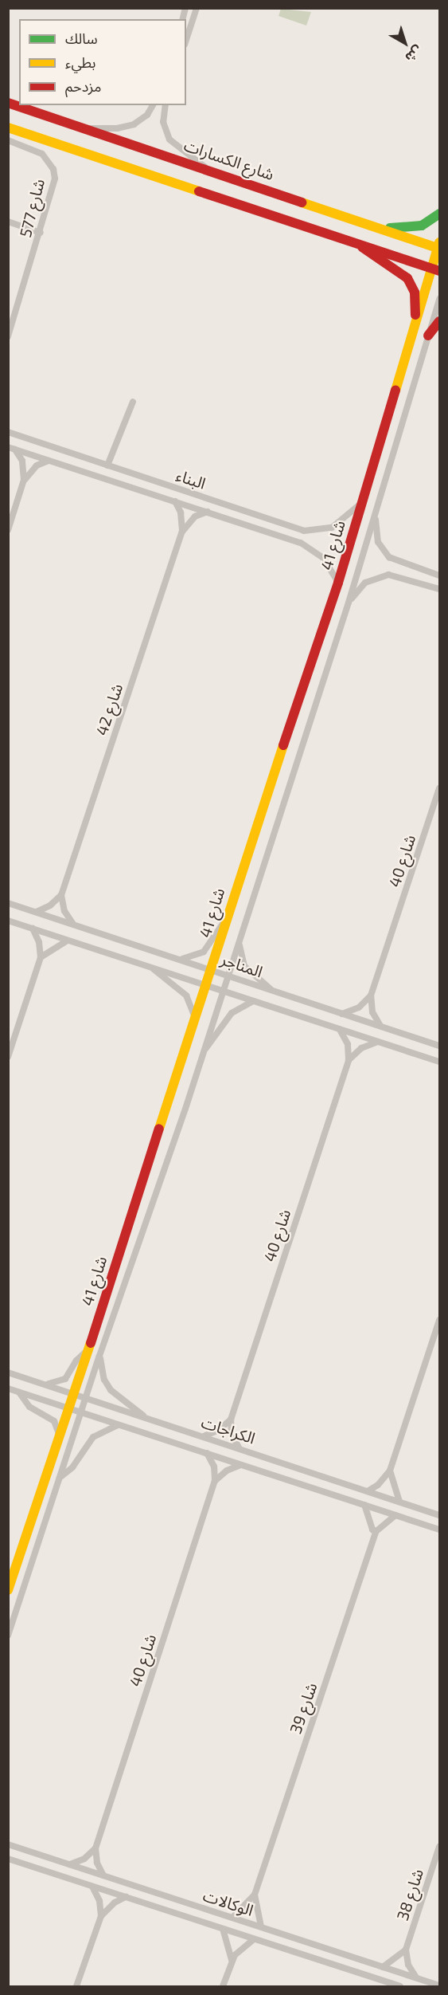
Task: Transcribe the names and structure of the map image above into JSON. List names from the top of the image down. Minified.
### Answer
{"streets":{"street":["شارع الكسارات","شارع 577","البناء","شارع 41","شارع 42","شارع 40","المناجر","الكراجات","شارع 39","شارع 38","الوكالات"]},"crossings":[["شارع الكسارات","شارع 41"],["البناء","شارع 41"],["البناء","شارع 42"],["شارع 41","المناجر"],["شارع 41","الكراجات"],["شارع 39","الوكالات"]],"legend":["سالك","بطيء","مزدحم"],"north":"bottom right"}
